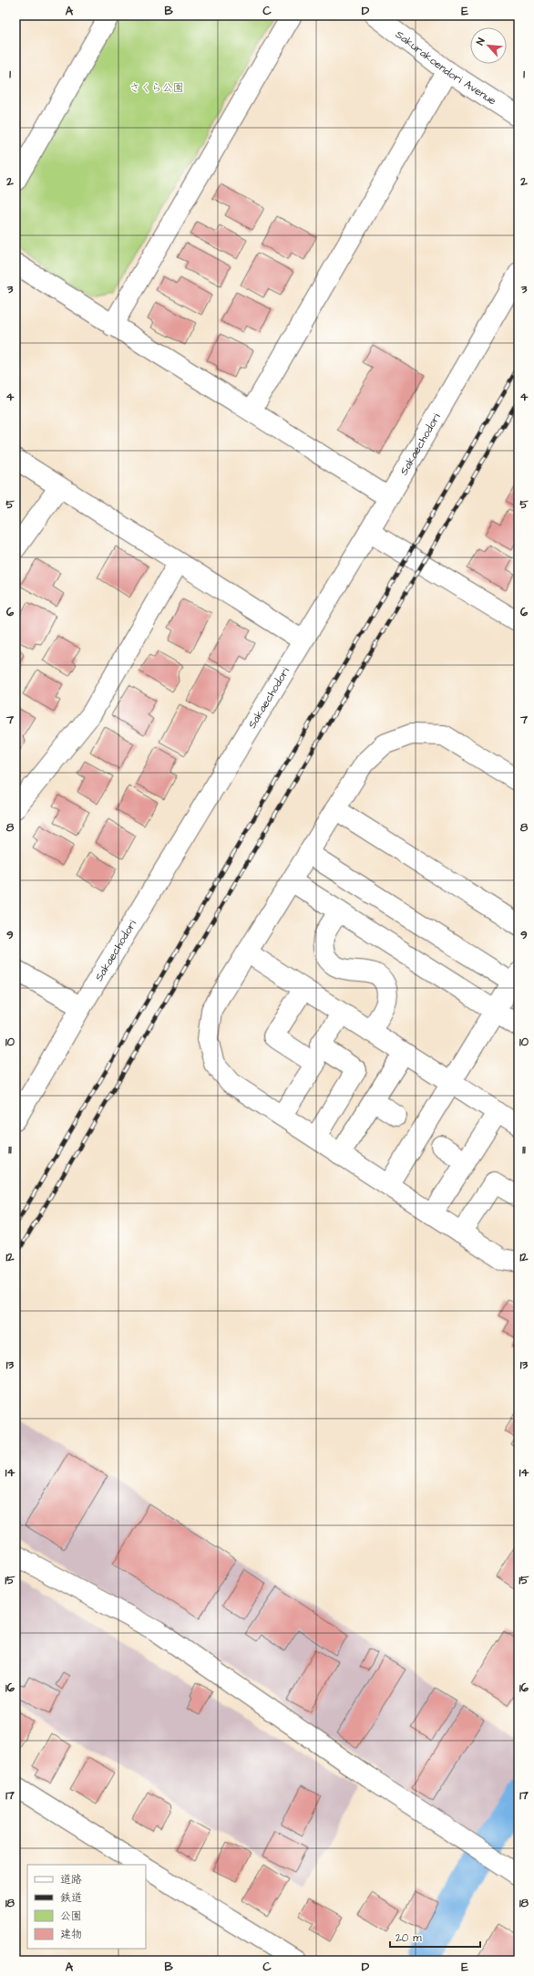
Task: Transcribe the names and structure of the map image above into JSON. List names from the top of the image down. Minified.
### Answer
{"streets":{"street":["Sakurakoendori Avenue","Sakaechodori"]},"parks":["さくら公園"],"legend":["道路","鉄道","公園","建物"],"scale_bar":"20 m","north":"top left","grid":{"columns":["A","B","C","D","E"],"rows":["1","2","3","4","5","6","7","8","9","10","11","12","13","14","15","16","17","18"]}}
